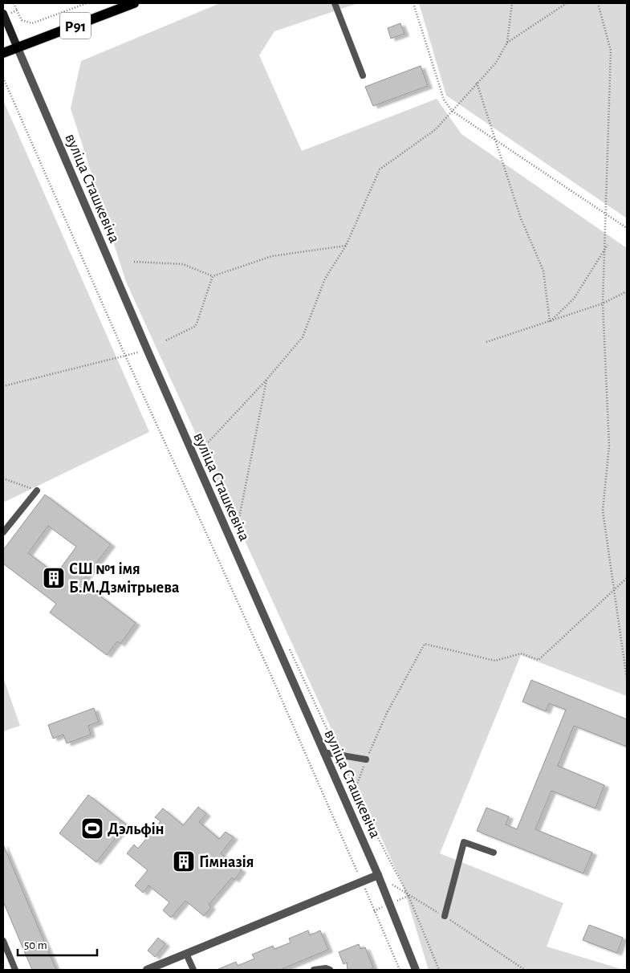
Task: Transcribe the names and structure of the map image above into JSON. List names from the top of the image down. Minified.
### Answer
{"streets":{"main road":["Р91","вуліца Сташкевіча"]},"crossings":[["Р91","вуліца Сташкевіча"]],"places":{"building":["СШ №1 імя Б.М.Дзмітрыева","Гімназія"],"sports":["Дэльфін"]},"scale_bar":"50 m"}
